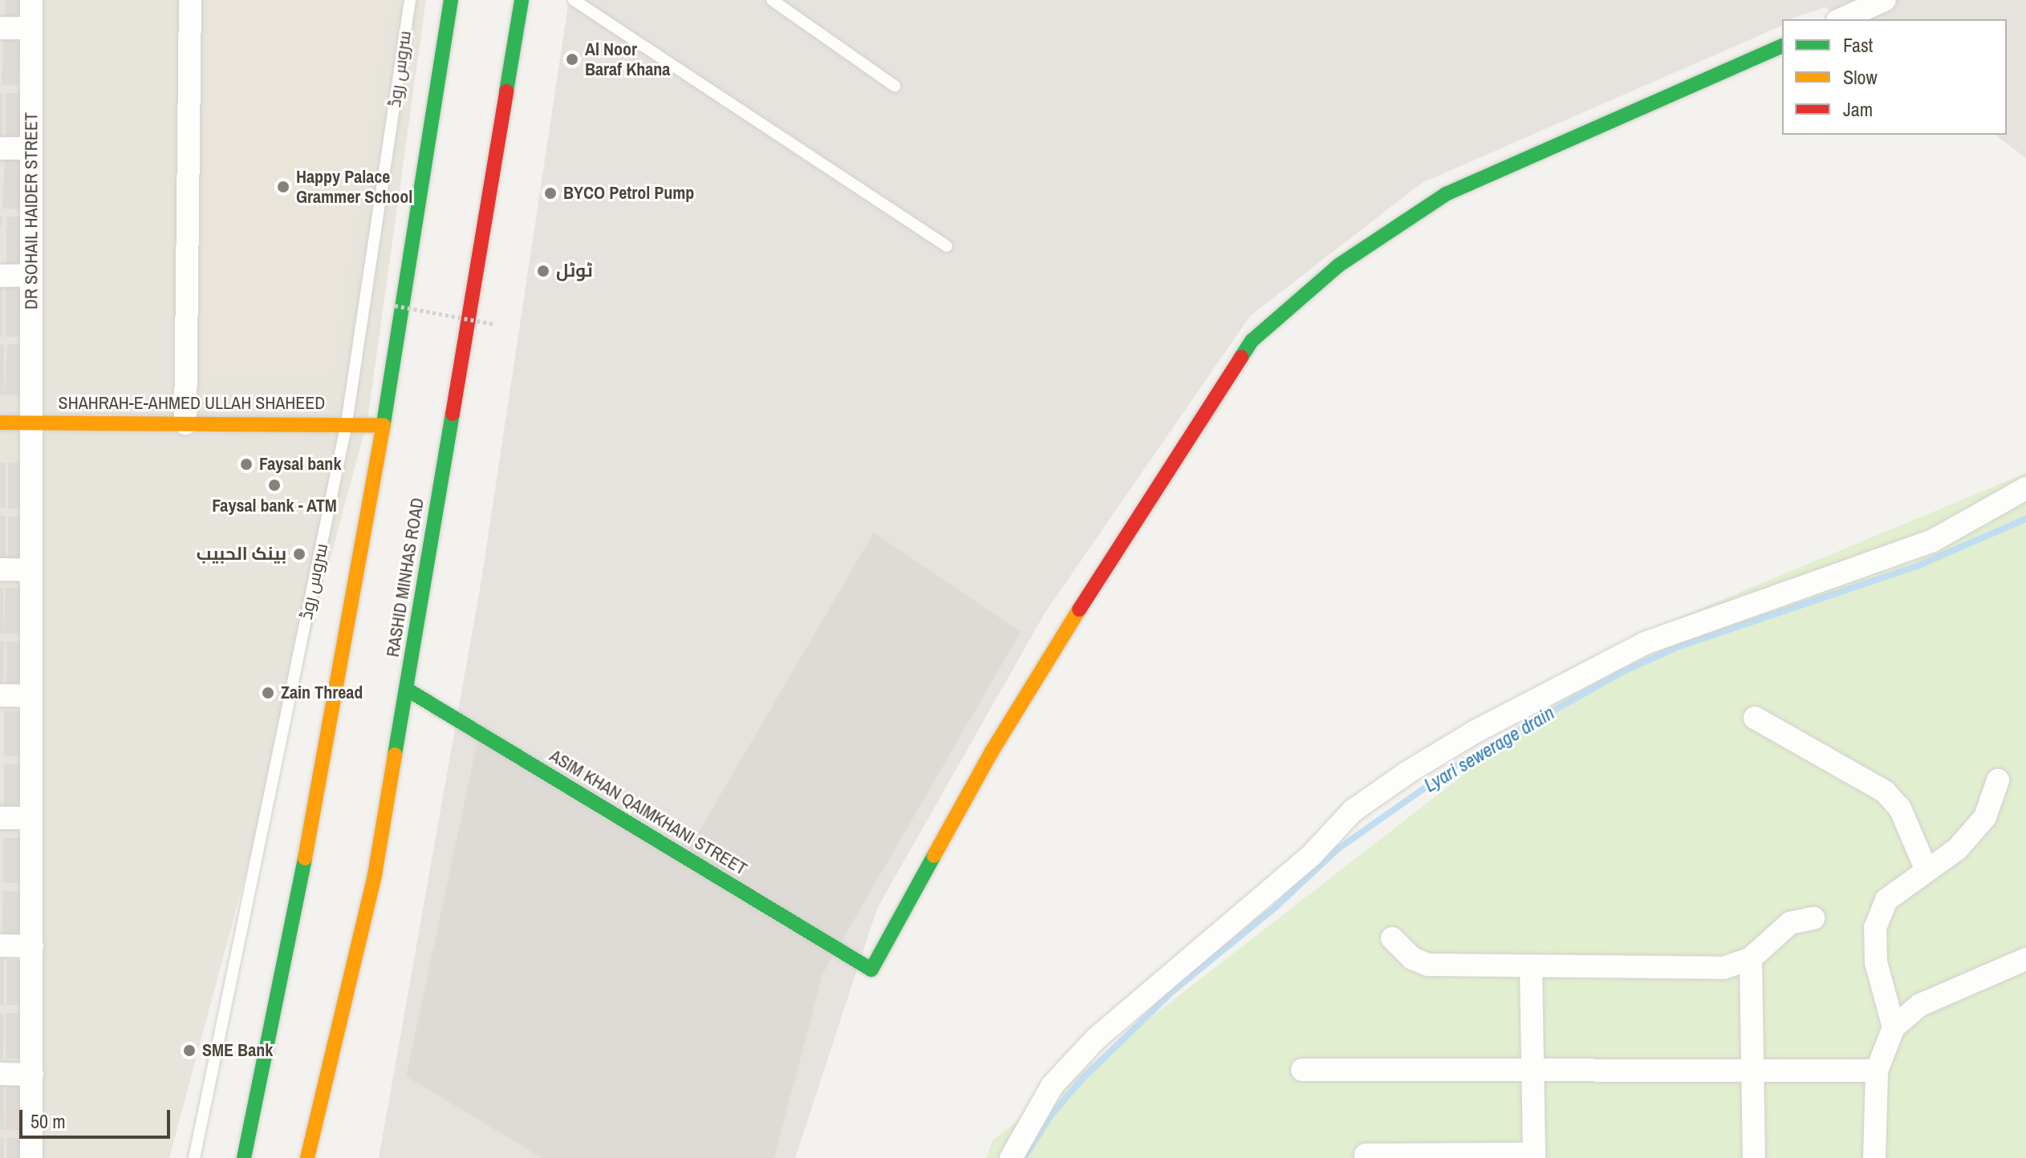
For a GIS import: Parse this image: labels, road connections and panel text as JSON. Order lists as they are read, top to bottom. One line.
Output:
{"streets":{"main road":["SHAHRAH-E-AHMED ULLAH SHAHEED","RASHID MINHAS ROAD","ASIM KHAN QAIMKHANI STREET"],"street":["DR SOHAIL HAIDER STREET"],"lane":["سروس روڈ"]},"crossings":[["سروس روڈ","SHAHRAH-E-AHMED ULLAH SHAHEED"],["DR SOHAIL HAIDER STREET","SHAHRAH-E-AHMED ULLAH SHAHEED"],["RASHID MINHAS ROAD","ASIM KHAN QAIMKHANI STREET"]],"water":["Lyari sewerage drain"],"places":["Al Noor Baraf Khana","Happy Palace Grammer School","BYCO Petrol Pump","ٹوٹل","Faysal bank","Faysal bank - ATM","بينک الحبيب","Zain Thread","SME Bank"],"legend":["Fast","Slow","Jam"],"scale_bar":"50 m"}
